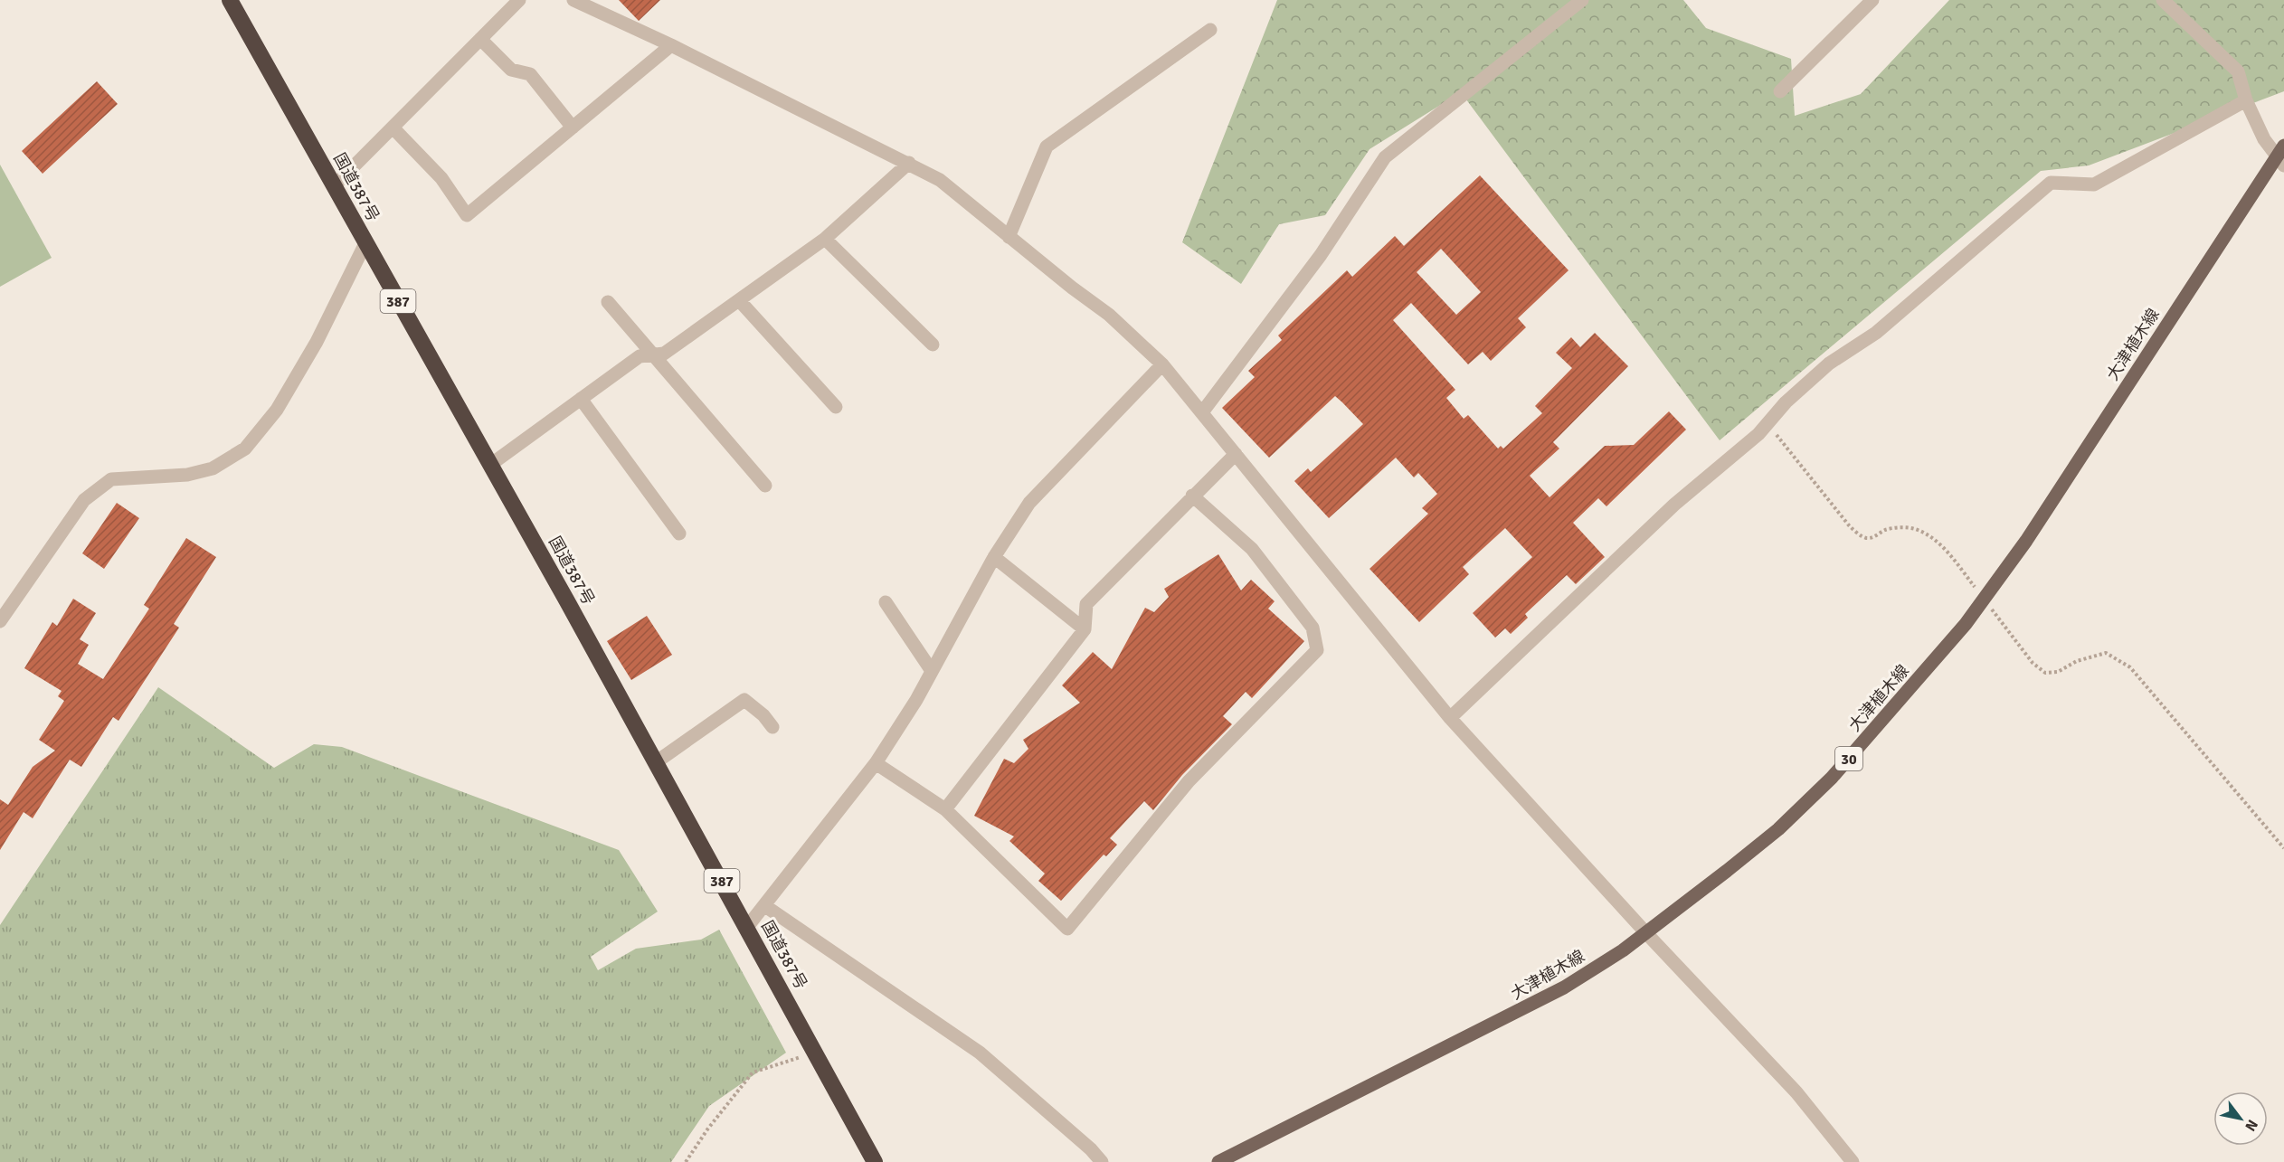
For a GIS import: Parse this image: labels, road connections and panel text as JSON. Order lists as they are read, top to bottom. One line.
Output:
{"streets":{"highway":["国道387号","387"],"main road":["大津植木線","30"]},"north":"bottom right"}
